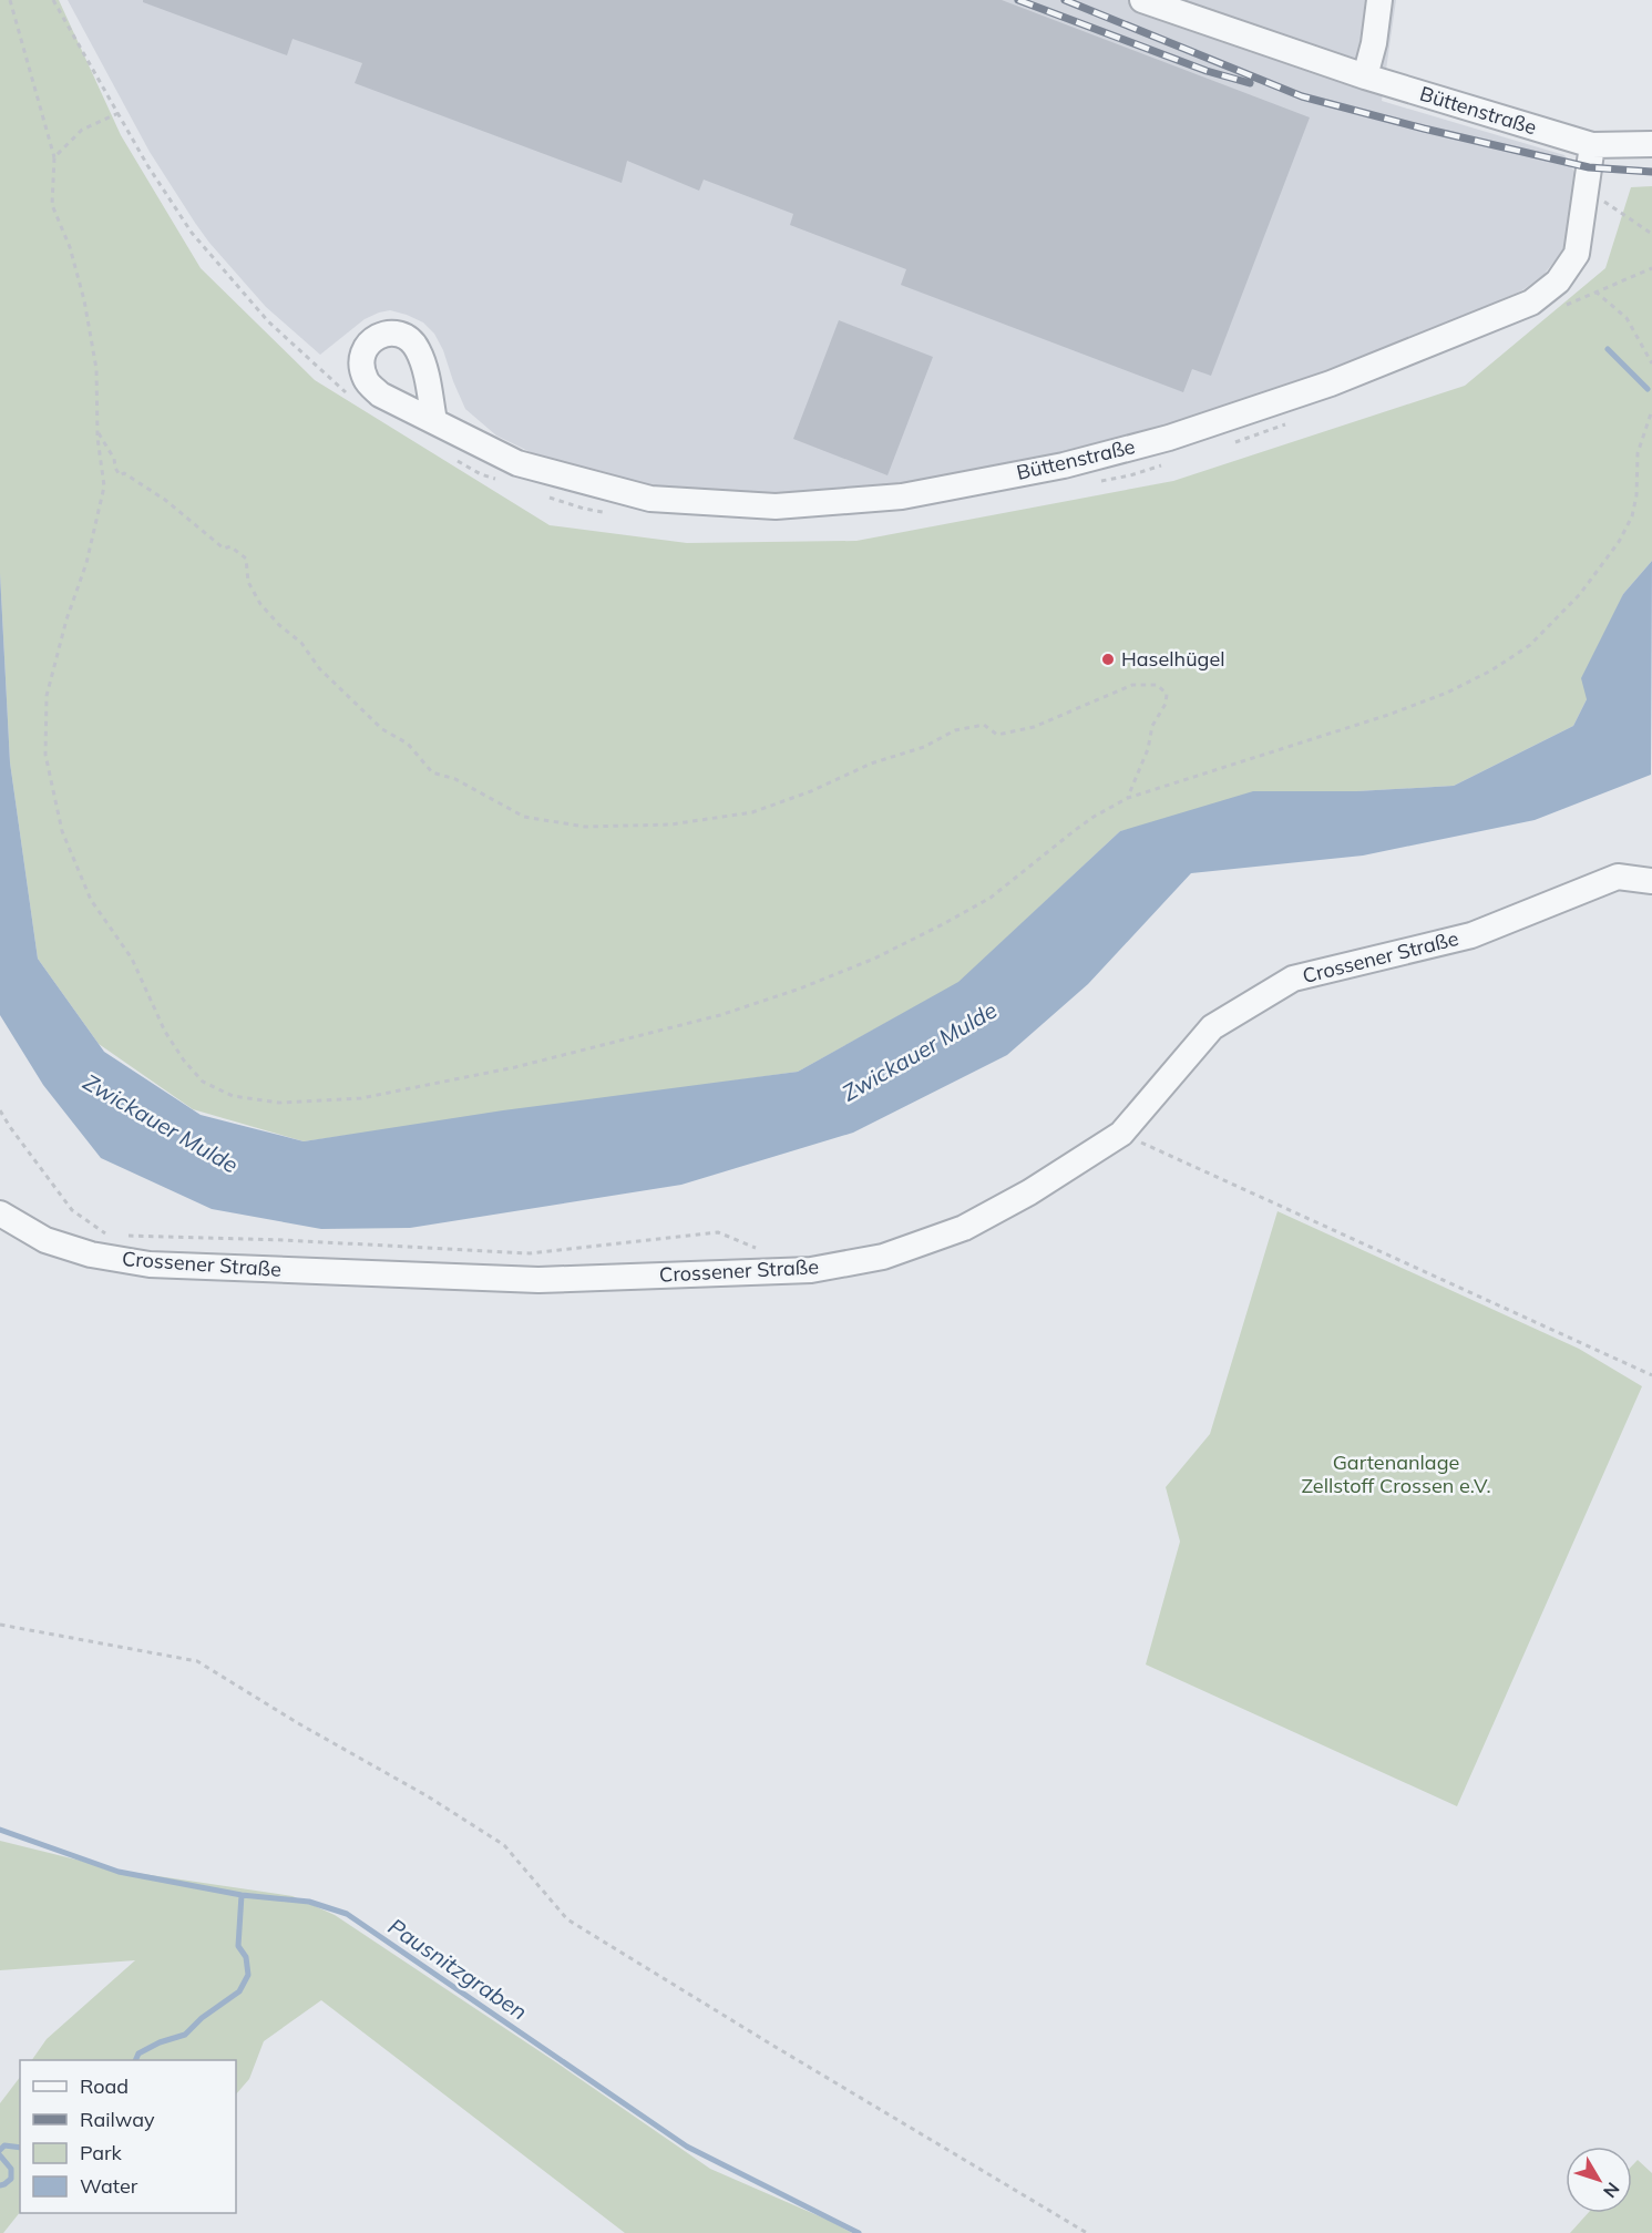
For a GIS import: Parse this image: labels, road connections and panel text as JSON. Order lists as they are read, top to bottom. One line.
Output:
{"streets":{"street":["Büttenstraße","Crossener Straße"]},"water":["Zwickauer Mulde","Pausnitzgraben"],"parks":["Gartenanlage Zellstoff Crossen e.V."],"places":["Haselhügel"],"legend":["Road","Railway","Park","Water"],"north":"bottom right"}
